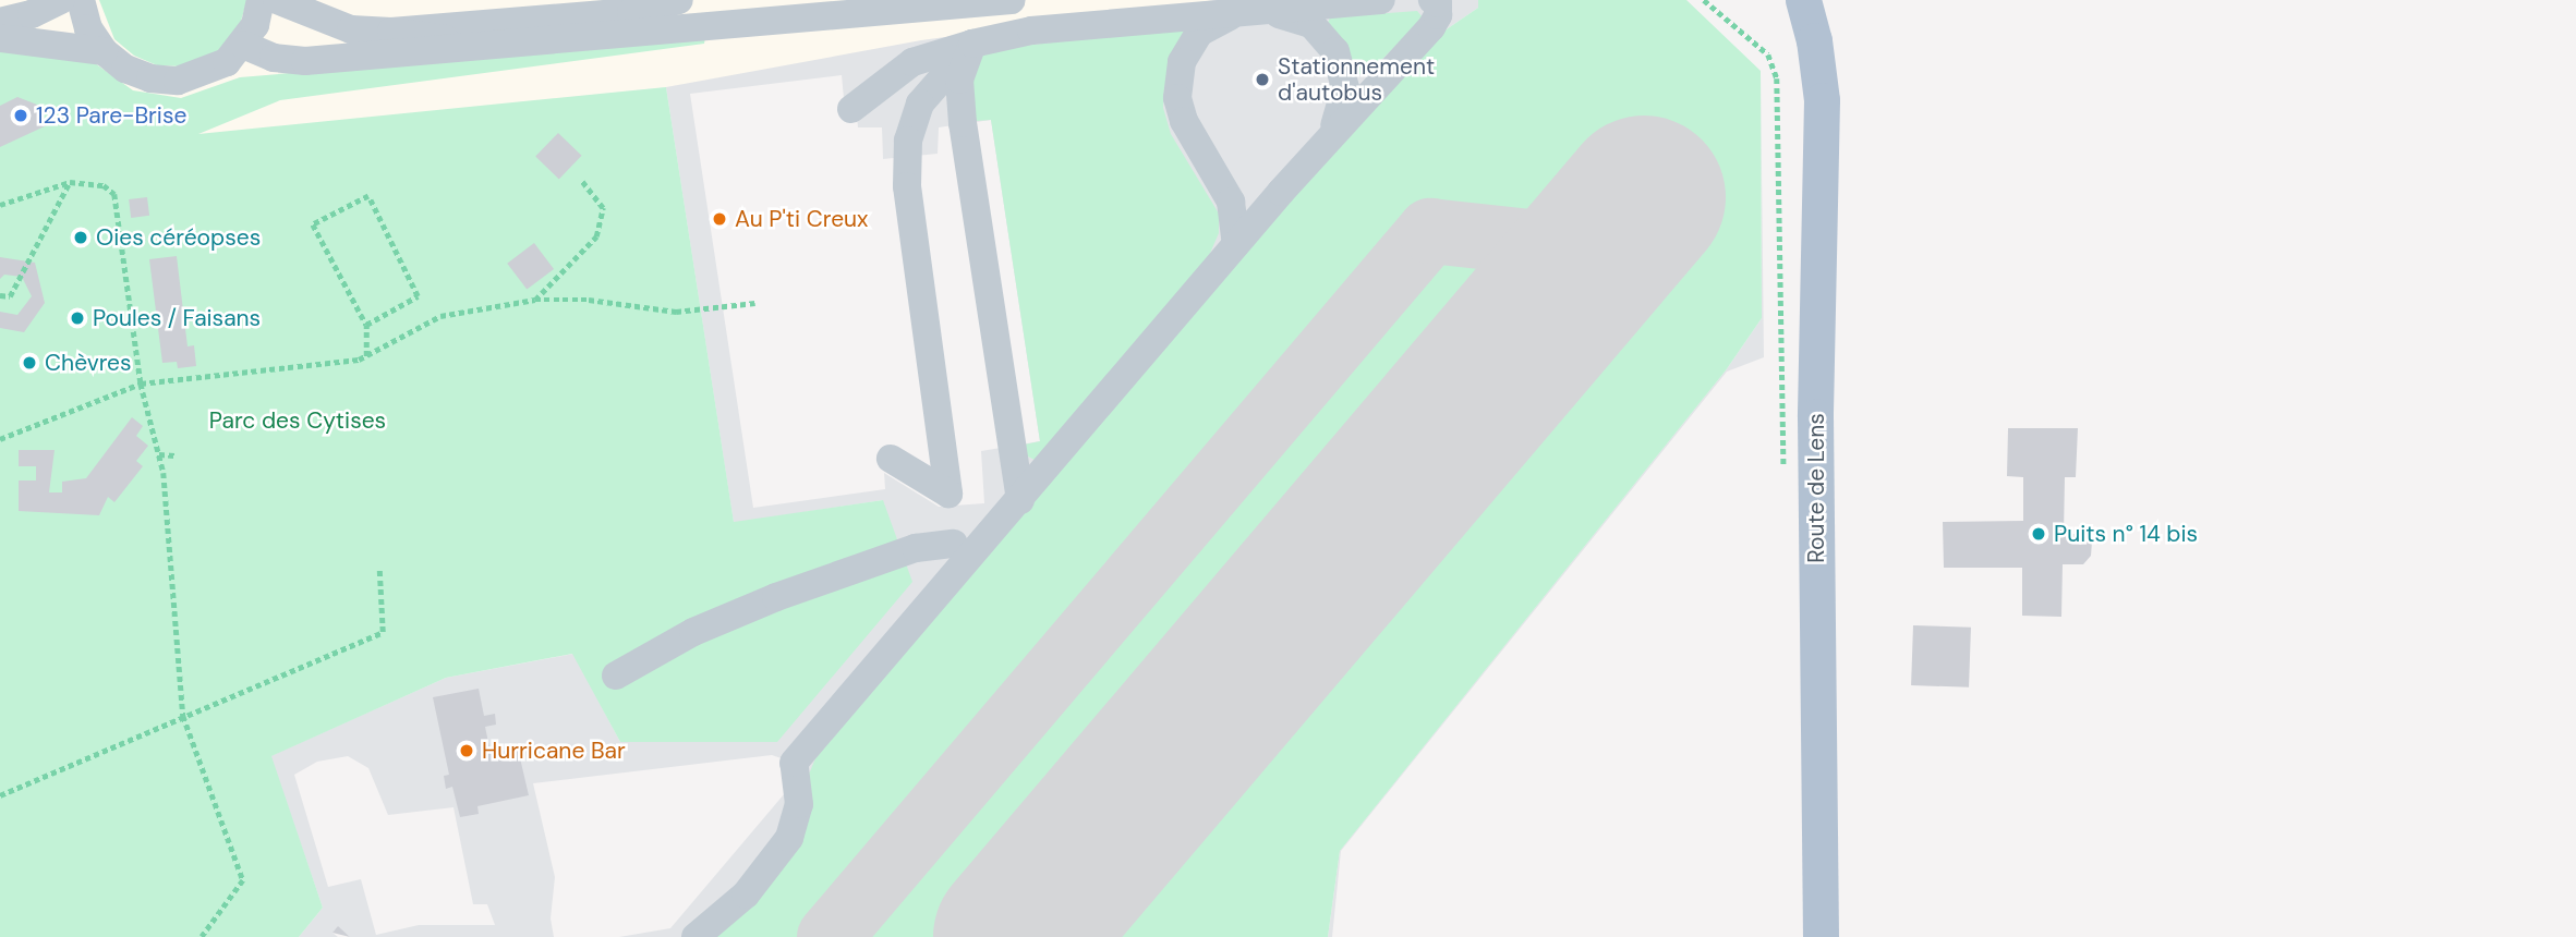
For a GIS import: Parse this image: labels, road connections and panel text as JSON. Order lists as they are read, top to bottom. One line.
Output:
{"streets":{"main road":["Route de Lens"]},"parks":["Parc des Cytises"],"places":["Stationnement d'autobus","123 Pare-Brise","Au P'ti Creux","Oies céréopses","Poules / Faisans","Chèvres","Puits n° 14 bis","Hurricane Bar"]}
